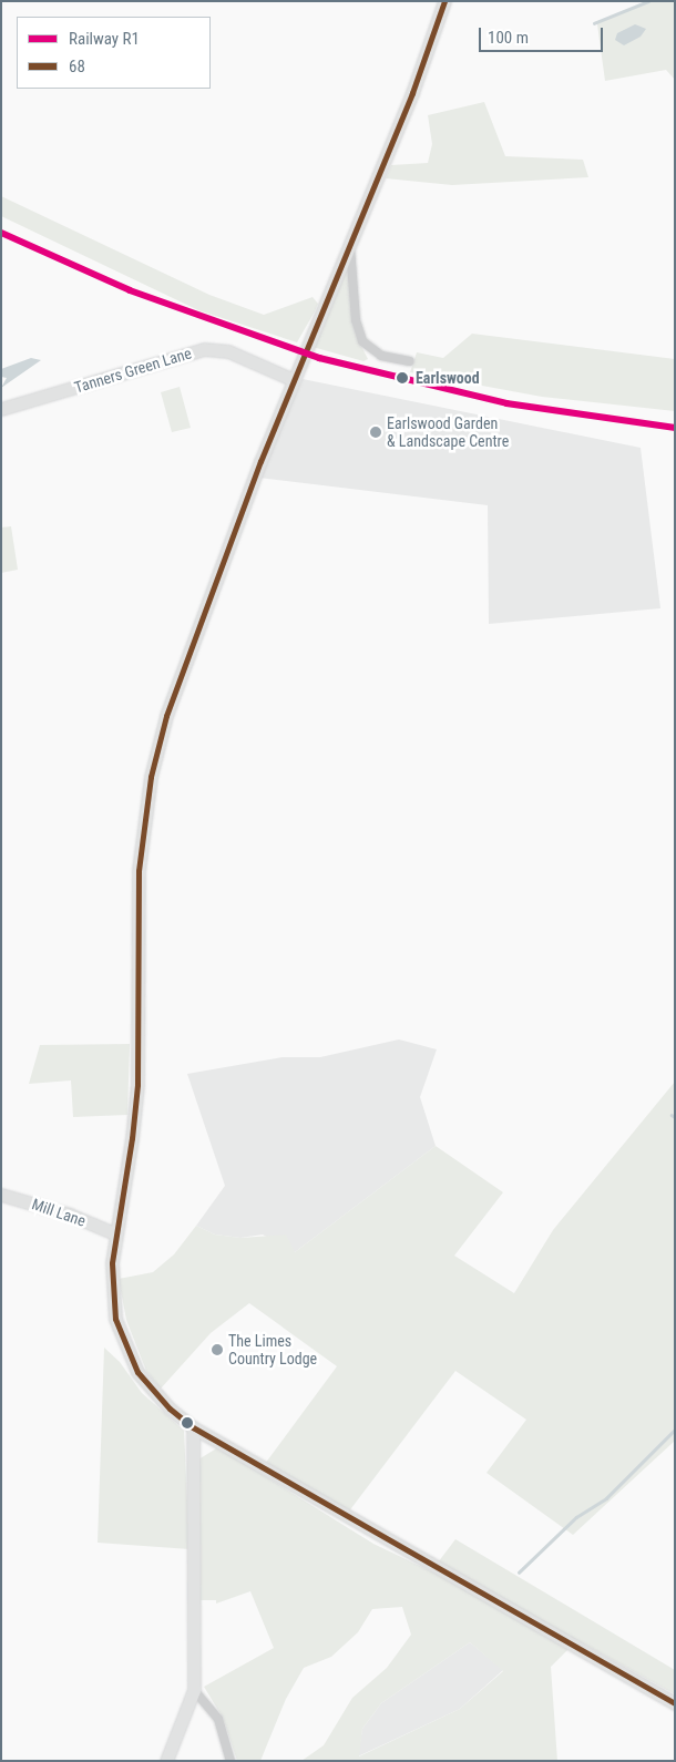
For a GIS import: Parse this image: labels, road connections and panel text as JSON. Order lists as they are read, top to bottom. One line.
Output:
{"streets":{"street":["Tanners Green Lane","Mill Lane"]},"places":["Earlswood","Earlswood Garden & Landscape Centre","The Limes Country Lodge"],"lines":["transit line 68","rail line R1"],"legend":["Railway R1","68"],"scale_bar":"100 m"}
